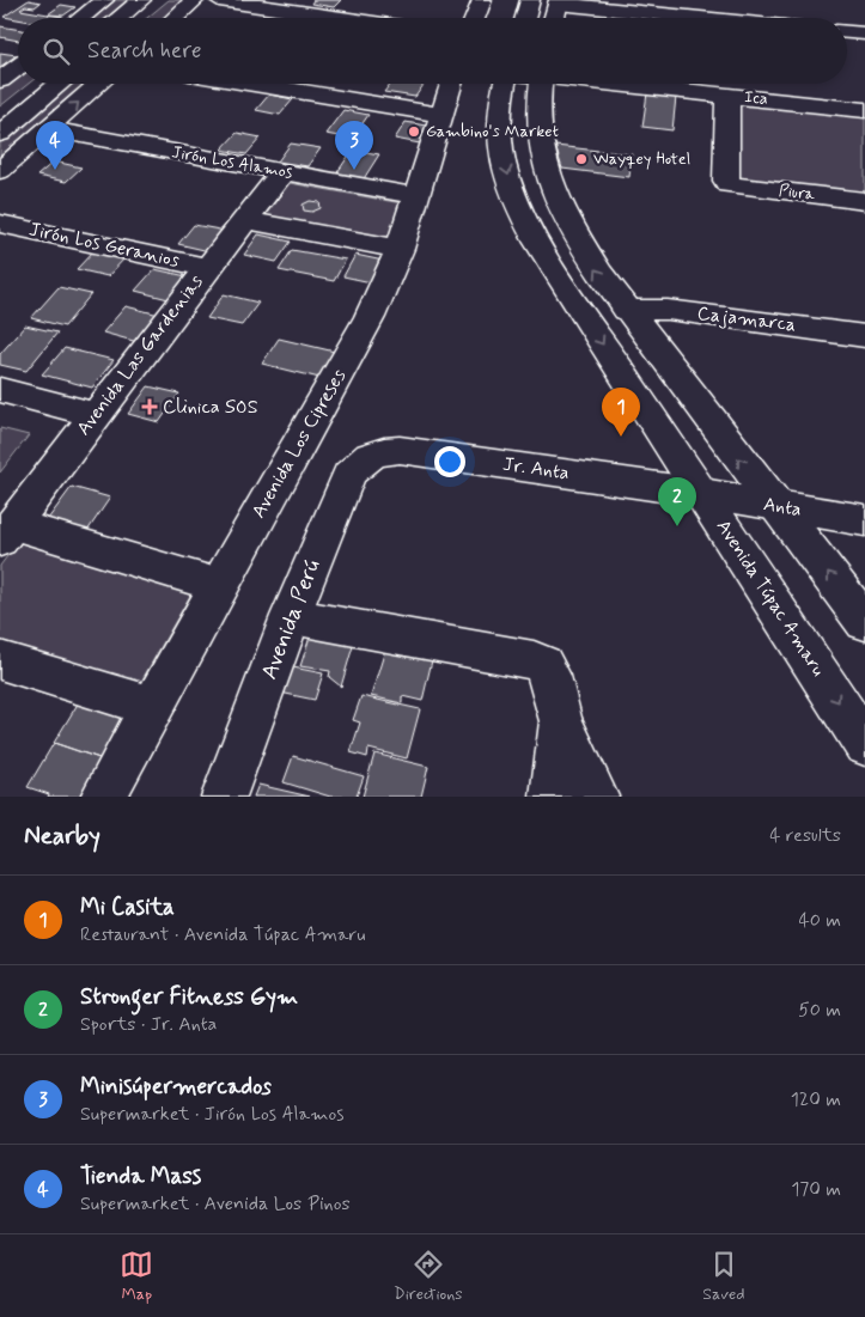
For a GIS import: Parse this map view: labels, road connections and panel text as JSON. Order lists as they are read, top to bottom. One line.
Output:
{"streets":{"main road":["Ica","Jirón Los Alamos","Piura","Jirón Los Geranios","Cajamarca","Avenida Las Gardenias","Avenida Los Cipreses","Jr. Anta","Anta","Avenida Túpac Amaru","Avenida Perú"]},"crossings":[["Ica","Piura"],["Jirón Los Alamos","Avenida Las Gardenias"],["Jirón Los Alamos","Avenida Los Cipreses"],["Jirón Los Geranios","Avenida Las Gardenias"],["Jr. Anta","Anta"],["Jr. Anta","Avenida Túpac Amaru"],["Jr. Anta","Avenida Perú"],["Anta","Avenida Túpac Amaru"]],"places":{"other":["Gambino's Market","Wayqey Hotel"],"health":["Clinica SOS"]},"page":{"search":"Search here","pins":["3","4","1","2"],"heading":["Nearby","4 results"],"list":[{"mark":"1","name":"Mi Casita","note":"Restaurant · Avenida Túpac Amaru","value":"40 m"},{"mark":"2","name":"Stronger Fitness Gym","note":"Sports · Jr. Anta","value":"50 m"},{"mark":"3","name":"Minisúpermercados","note":"Supermarket · Jirón Los Alamos","value":"120 m"},{"mark":"4","name":"Tienda Mass","note":"Supermarket · Avenida Los Pinos","value":"170 m"}],"nav":["Map","Directions","Saved"]}}
